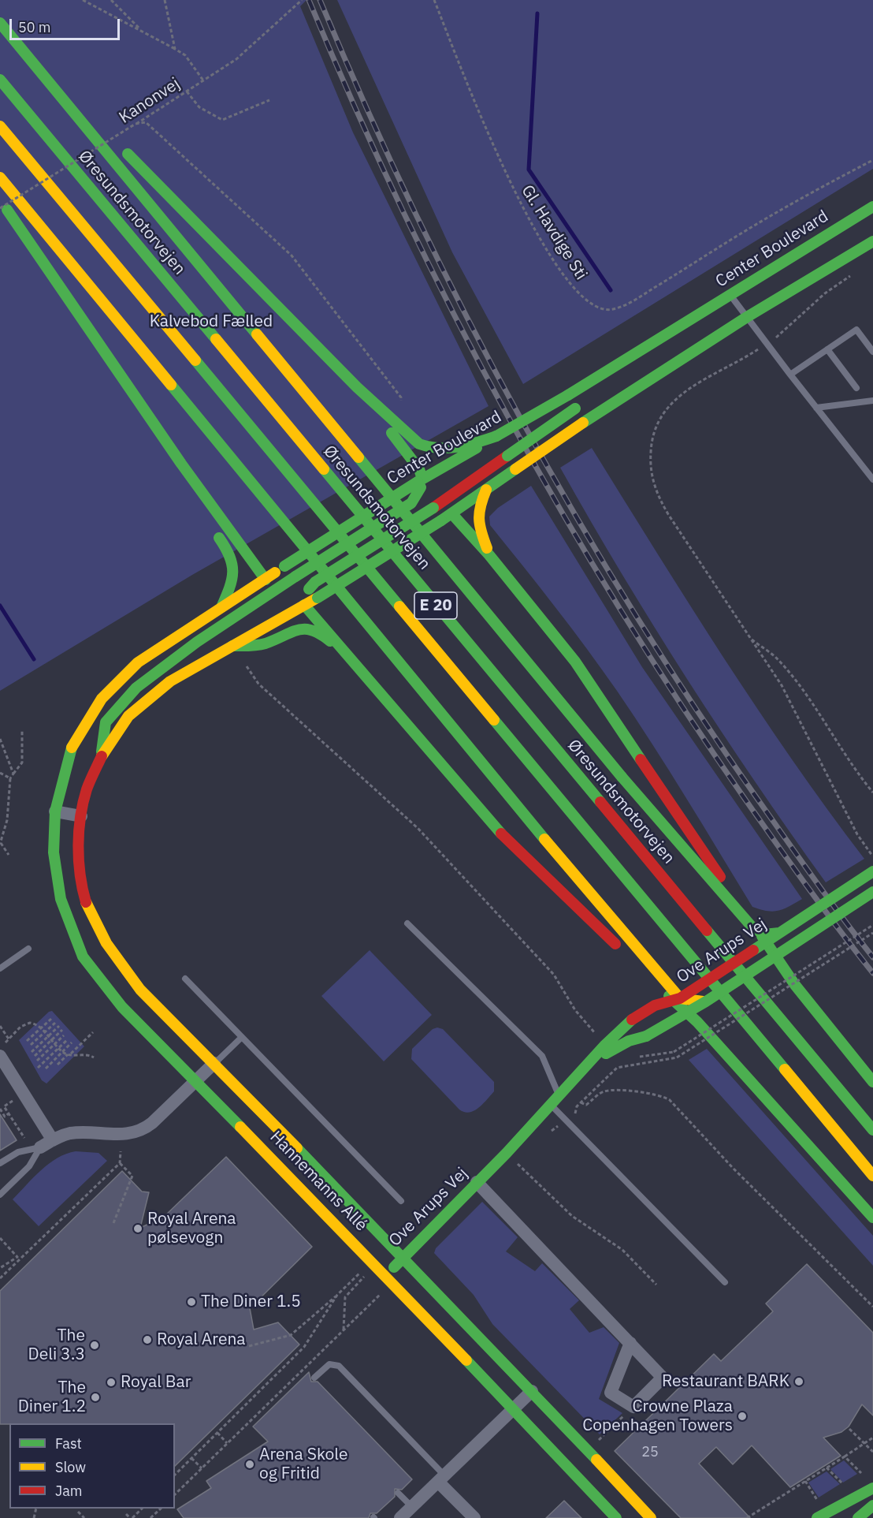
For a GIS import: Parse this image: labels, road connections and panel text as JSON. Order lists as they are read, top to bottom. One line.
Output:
{"streets":{"main road":["Øresundsmotorvejen","Center Boulevard","E 20","Ove Arups Vej","Hannemanns Allé"],"path":["Kanonvej","Gl. Havdige Sti"]},"crossings":[["Center Boulevard","Hannemanns Allé"],["Ove Arups Vej","Hannemanns Allé"]],"parks":["Kalvebod Fælled"],"places":["Royal Arena pølsevogn","The Diner 1.5","Royal Arena","The Deli 3.3","Restaurant BARK","Royal Bar","The Diner 1.2","Crowne Plaza Copenhagen Towers","Arena Skole og Fritid"],"house_numbers":["25"],"legend":["Fast","Slow","Jam"],"scale_bar":"50 m"}
